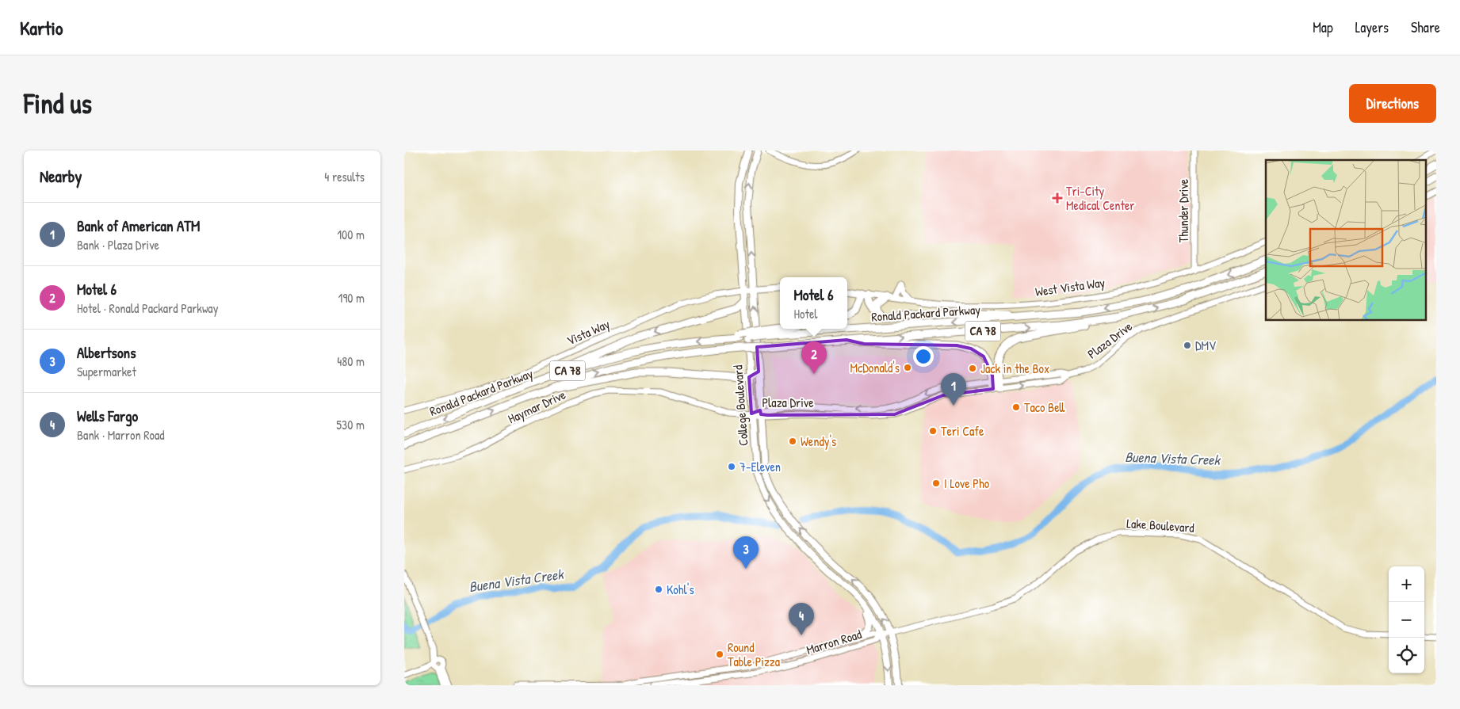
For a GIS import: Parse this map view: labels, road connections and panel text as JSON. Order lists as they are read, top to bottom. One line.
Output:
{"streets":{"highway":["Ronald Packard Parkway","CA 78"],"main road":["Thunder Drive","West Vista Way","Vista Way","Plaza Drive","College Boulevard","Haymar Drive","Lake Boulevard","Marron Road"]},"crossings":[["Thunder Drive","West Vista Way"],["Vista Way","College Boulevard"],["Plaza Drive","College Boulevard"],["Plaza Drive","Haymar Drive"],["College Boulevard","Haymar Drive"],["College Boulevard","Lake Boulevard"],["College Boulevard","Marron Road"],["Lake Boulevard","Marron Road"]],"water":["Buena Vista Creek"],"places":{"health":["Tri-City Medical Center"],"other":["DMV","McDonald's","Jack in the Box","Taco Bell","Teri Cafe","Wendy's","7-Eleven","I Love Pho","Kohl's","Round Table Pizza"]},"page":{"header":"Kartio","nav":["Map","Layers","Share"],"buttons":"Directions","title":"Find us","heading":["Nearby","4 results"],"list":[{"mark":"1","name":"Bank of American ATM","note":"Bank · Plaza Drive","value":"100 m"},{"mark":"2","name":"Motel 6","note":"Hotel · Ronald Packard Parkway","value":"190 m"},{"mark":"3","name":"Albertsons","note":"Supermarket","value":"480 m"},{"mark":"4","name":"Wells Fargo","note":"Bank · Marron Road","value":"530 m"}],"popup":["Motel 6","Hotel"],"pins":["2","1","3","4"],"map_buttons":["+","−"]}}
